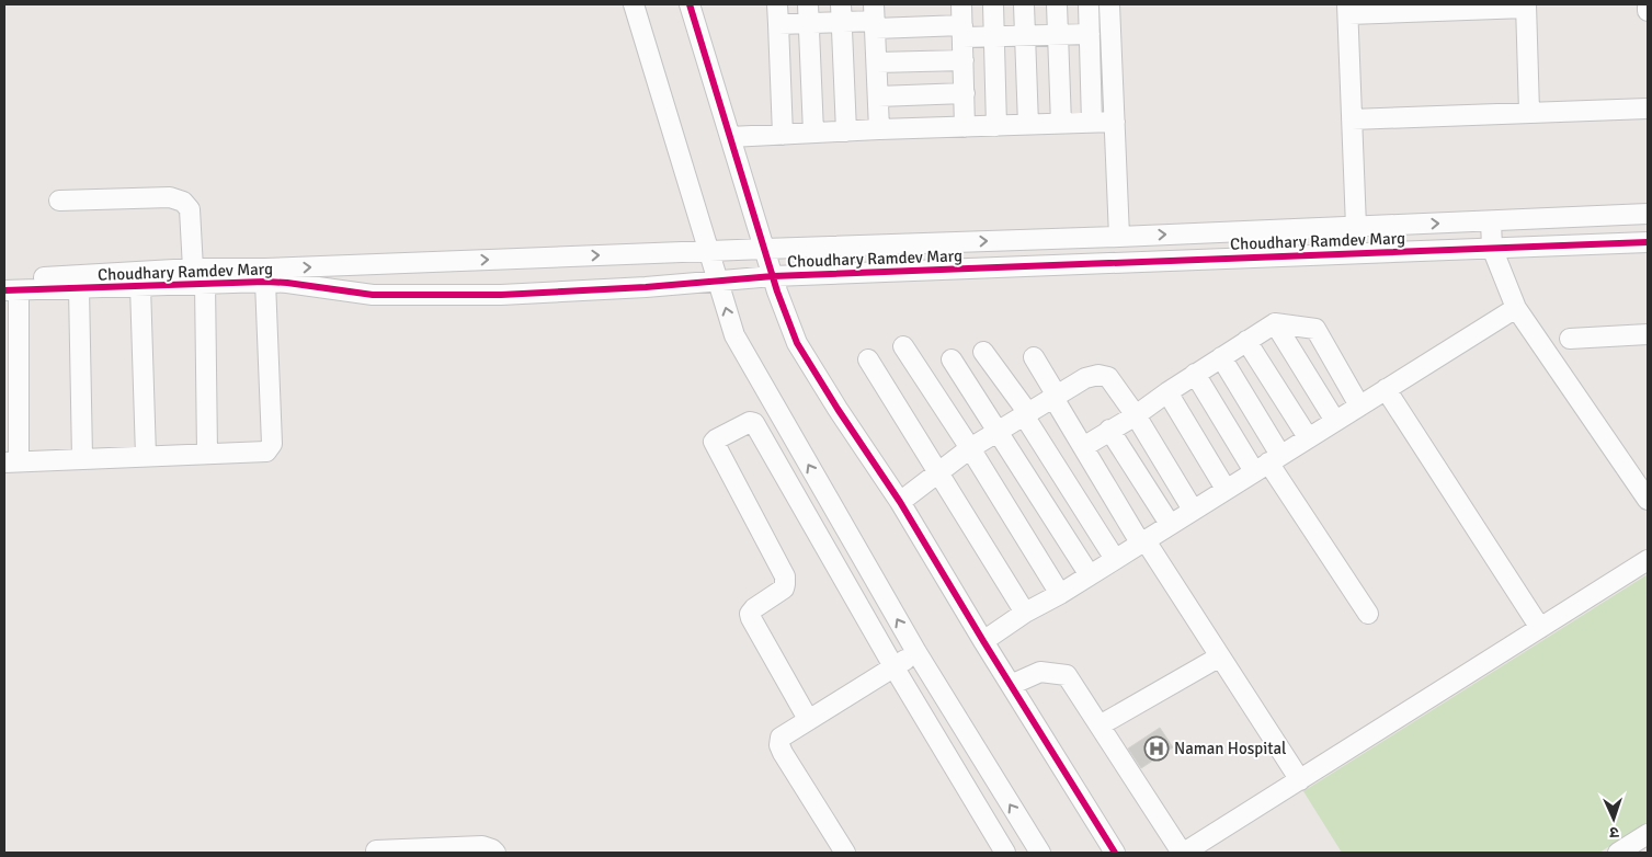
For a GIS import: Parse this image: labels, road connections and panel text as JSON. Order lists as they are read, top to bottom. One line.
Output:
{"streets":{"street":["Choudhary Ramdev Marg"]},"places":{"hospital":["Naman Hospital"]},"north":"bottom"}
